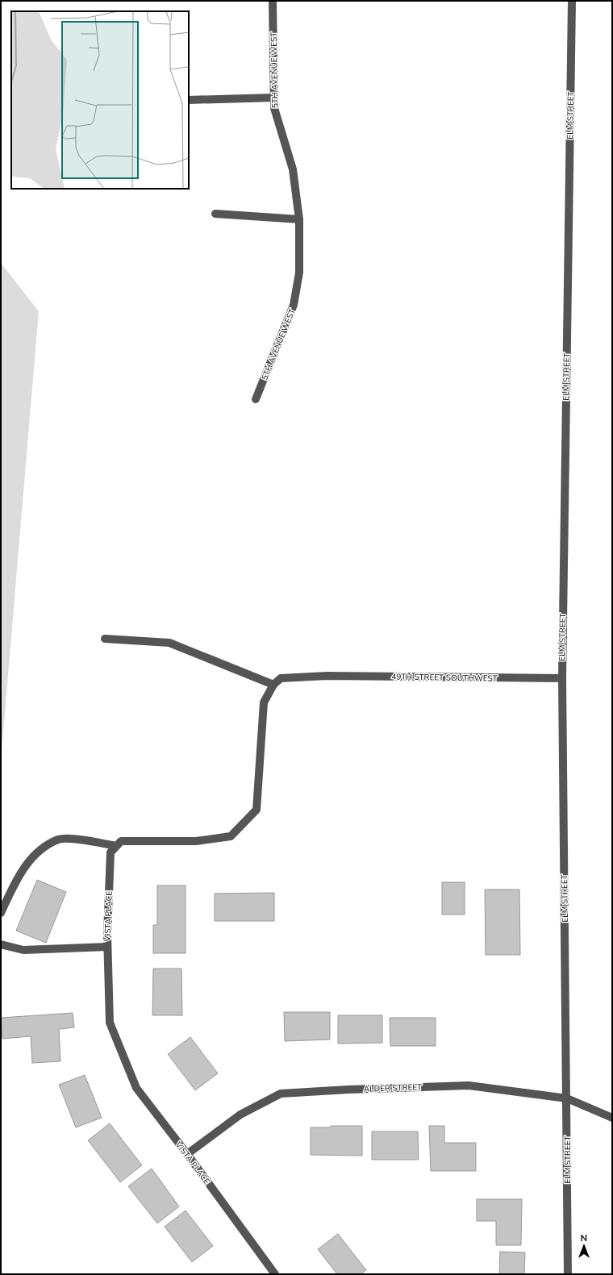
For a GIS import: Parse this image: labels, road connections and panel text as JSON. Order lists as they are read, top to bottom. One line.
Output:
{"streets":{"street":["5TH AVENUE WEST","ELM STREET","49TH STREET SOUTHWEST","VISTA PLACE","ALDER STREET"]},"crossings":[["ELM STREET","49TH STREET SOUTHWEST"],["ELM STREET","ALDER STREET"],["VISTA PLACE","ALDER STREET"]],"north":"top"}
